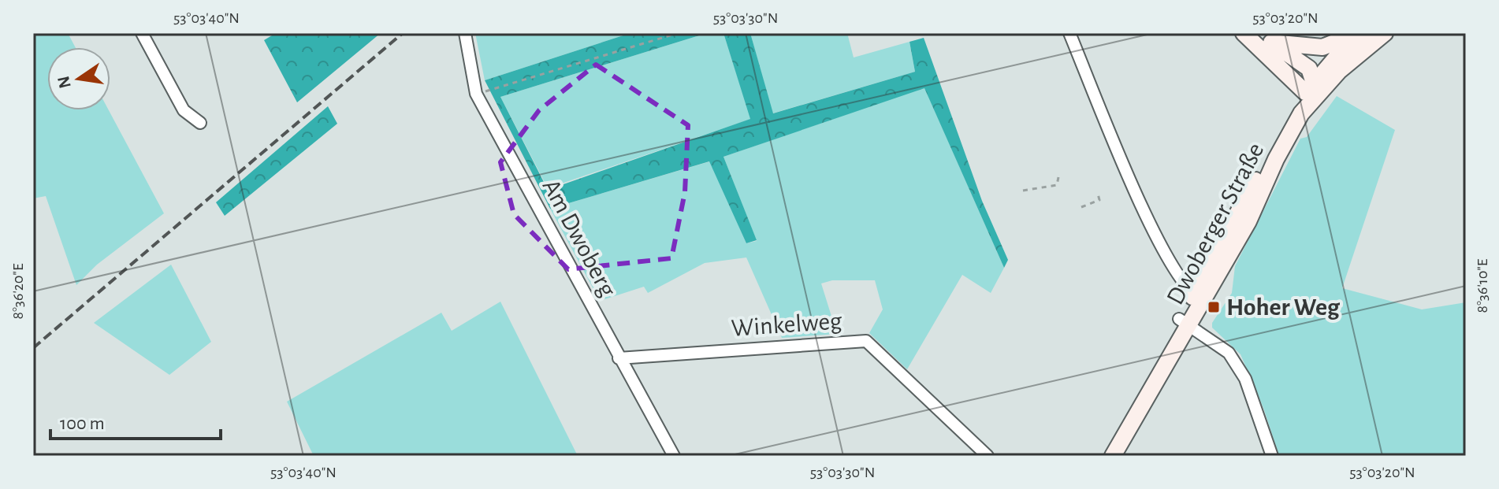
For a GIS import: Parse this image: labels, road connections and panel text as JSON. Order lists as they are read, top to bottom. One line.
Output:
{"streets":{"street":["Dwoberger Straße","Am Dwoberg","Winkelweg"]},"crossings":[["Am Dwoberg","Winkelweg"]],"places":{"transit":["Hoher Weg"]},"scale_bar":"100 m","north":"left","coordinates":["53°03'40\"N","53°03'30\"N","53°03'20\"N","8°36'10\"E","8°36'20\"E"]}
